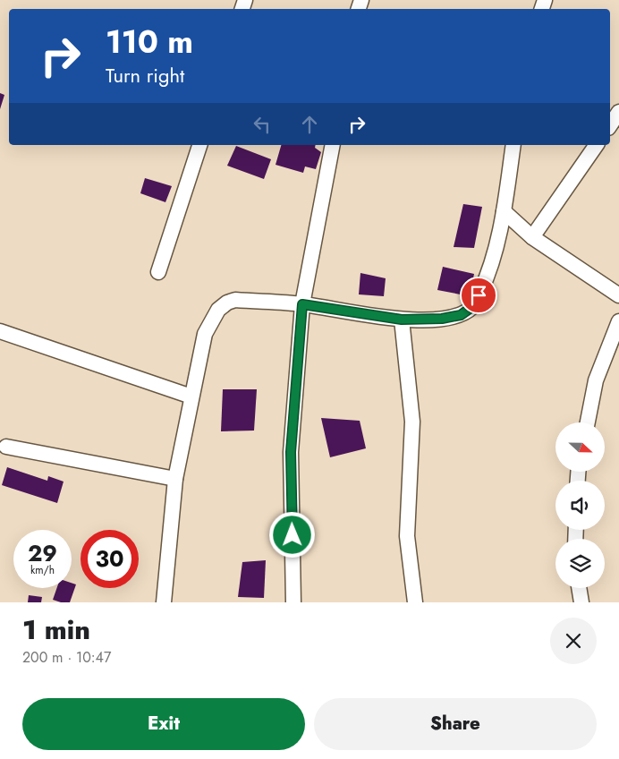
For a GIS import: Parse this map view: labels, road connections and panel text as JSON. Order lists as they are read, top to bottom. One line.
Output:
{"north":"right","page":{"turn":["110 m","Turn right"],"speed":"29 km/h","limit":"30","heading":["1 min","200 m · 10:47"],"buttons":["Exit","Share"]}}
